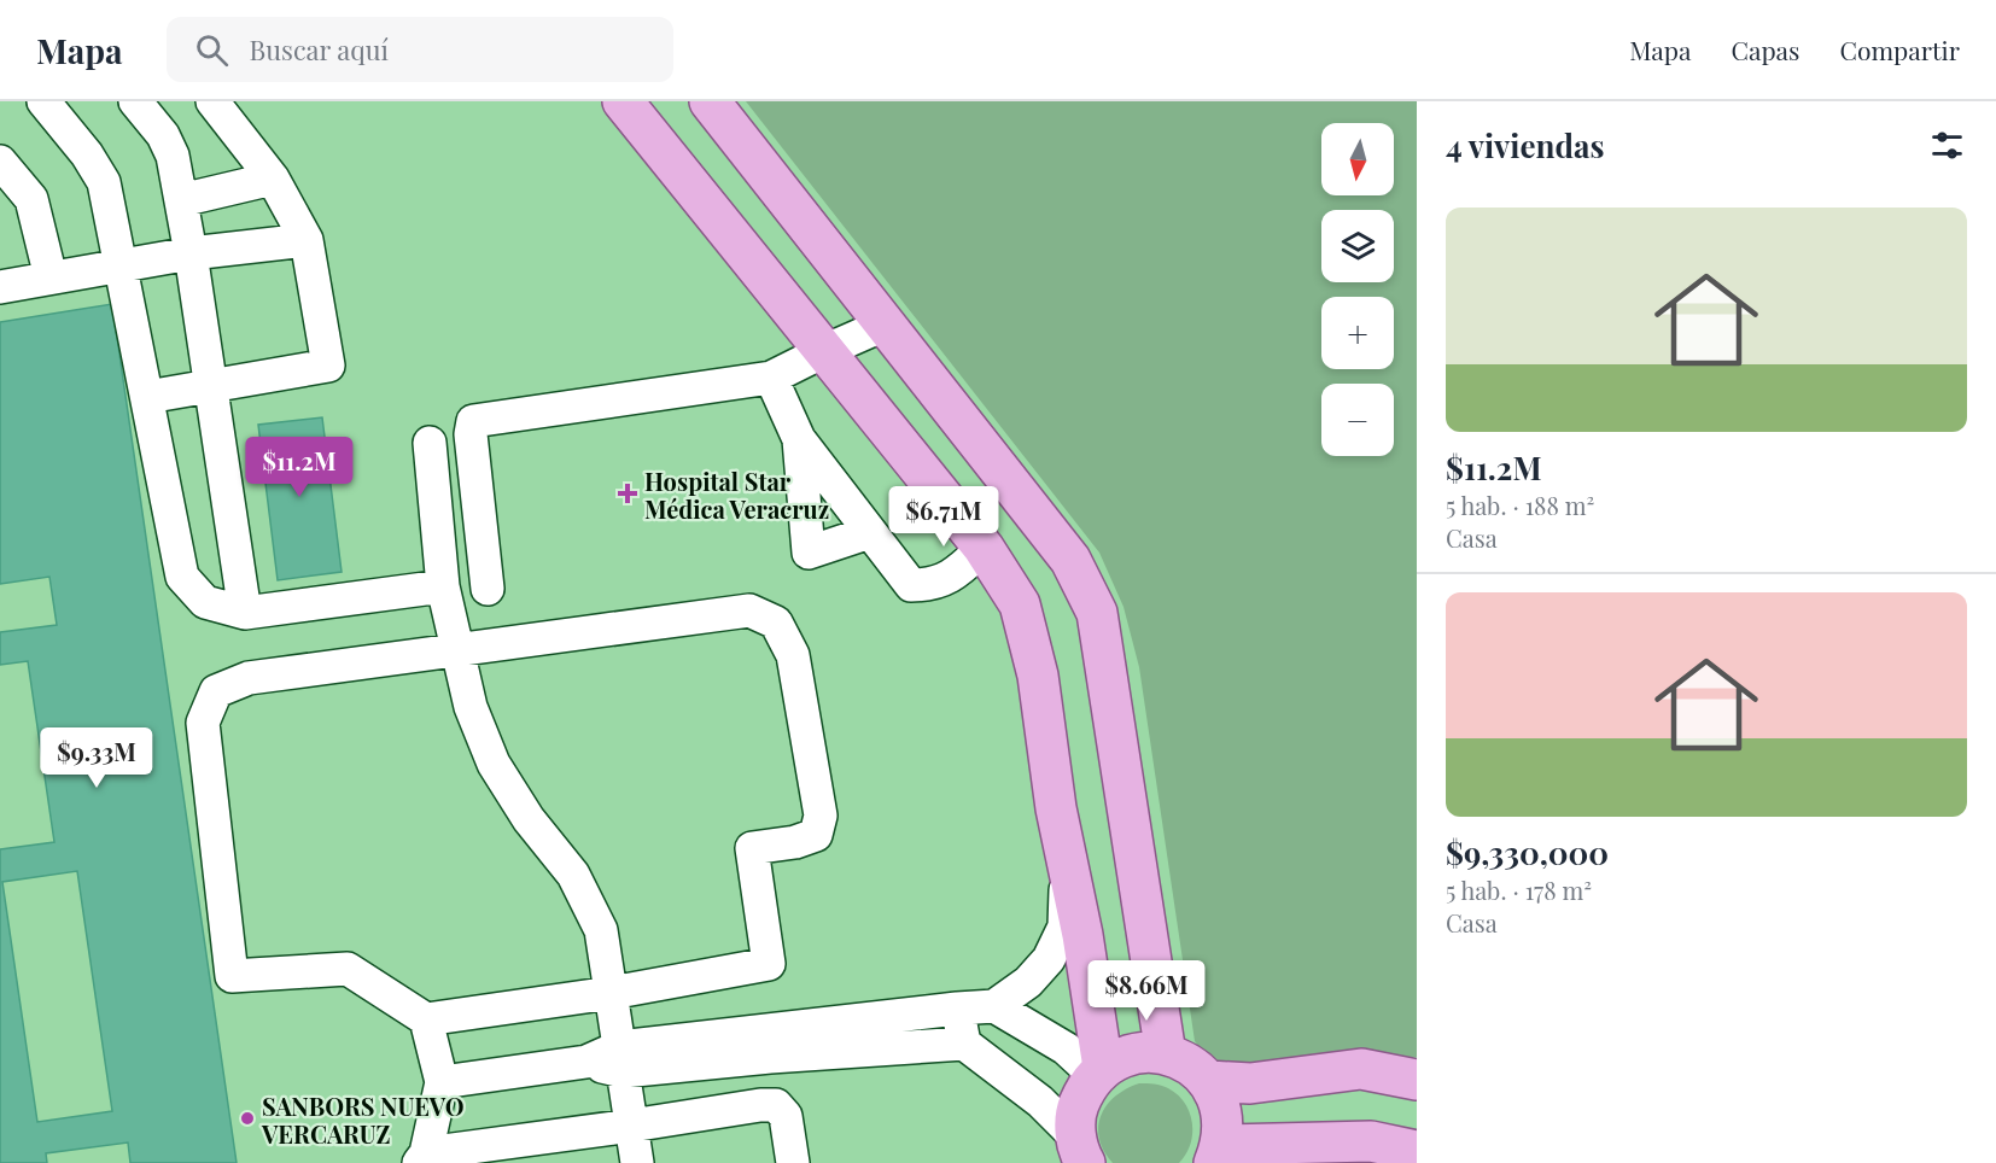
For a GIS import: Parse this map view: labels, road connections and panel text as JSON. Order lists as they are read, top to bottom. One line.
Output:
{"places":{"health":["Hospital Star Médica Veracruz"],"other":["SANBORS NUEVO VERCARUZ"]},"north":"bottom","page":{"header":"Mapa","search":"Buscar aquí","nav":["Mapa","Capas","Compartir"],"heading":"4 viviendas","map_buttons":["+","−"],"list":[{"name":"$11.2M","note":"5 hab. · 188 m² · Casa"},{"name":"$9,330,000","note":"5 hab. · 178 m² · Casa"}],"price":["$11.2M","$6.71M","$9.33M","$8.66M"]}}
